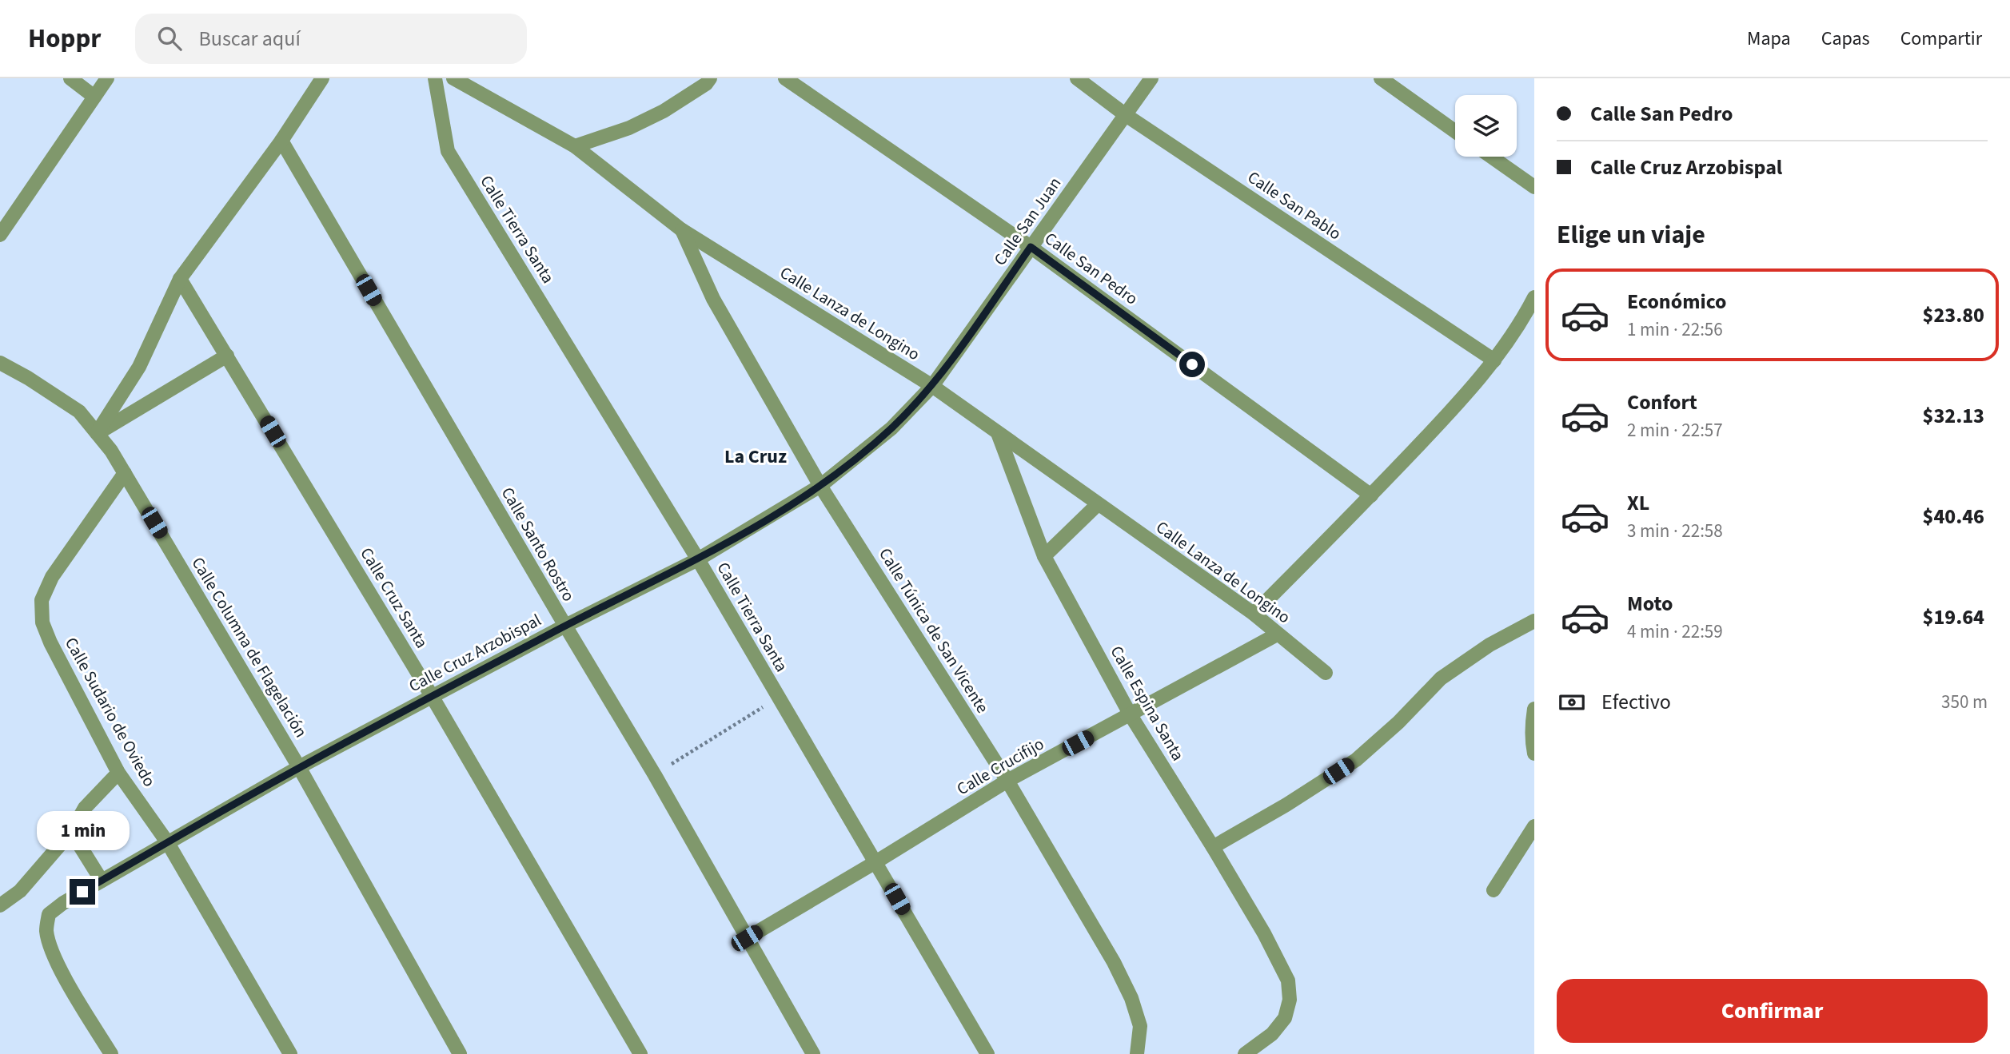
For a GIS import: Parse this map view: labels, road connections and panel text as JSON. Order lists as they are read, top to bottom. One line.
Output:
{"streets":{"street":["Calle San Pablo","Calle San Juan","Calle Tierra Santa","Calle San Pedro","Calle Lanza de Longino","Calle Santo Rostro","Calle Cruz Santa","Calle Túnica de San Vicente","Calle Columna de Flagelación","Calle Cruz Arzobispal","Calle Espina Santa","Calle Sudario de Oviedo","Calle Crucifijo"]},"crossings":[["Calle San Pablo","Calle San Juan"],["Calle San Juan","Calle San Pedro"],["Calle San Juan","Calle Lanza de Longino"],["Calle San Juan","Calle Cruz Arzobispal"],["Calle Tierra Santa","Calle Cruz Arzobispal"],["Calle Tierra Santa","Calle Crucifijo"],["Calle Lanza de Longino","Calle Túnica de San Vicente"],["Calle Lanza de Longino","Calle Cruz Arzobispal"],["Calle Lanza de Longino","Calle Espina Santa"],["Calle Lanza de Longino","Calle Crucifijo"],["Calle Santo Rostro","Calle Cruz Arzobispal"],["Calle Santo Rostro","Calle Crucifijo"],["Calle Cruz Santa","Calle Cruz Arzobispal"],["Calle Túnica de San Vicente","Calle Cruz Arzobispal"],["Calle Túnica de San Vicente","Calle Crucifijo"],["Calle Columna de Flagelación","Calle Cruz Arzobispal"],["Calle Columna de Flagelación","Calle Sudario de Oviedo"],["Calle Cruz Arzobispal","Calle Sudario de Oviedo"],["Calle Espina Santa","Calle Crucifijo"]],"districts":["La Cruz"],"page":{"header":"Hoppr","search":"Buscar aquí","nav":["Mapa","Capas","Compartir"],"banner":["Calle San Pedro","Calle Cruz Arzobispal"],"heading":"Elige un viaje","list":[{"name":"Económico","note":"1 min · 22:56","value":"$23.80"},{"name":"Confort","note":"2 min · 22:57","value":"$32.13"},{"name":"XL","note":"3 min · 22:58","value":"$40.46"},{"name":"Moto","note":"4 min · 22:59","value":"$19.64"}],"pay":["Efectivo","350 m"],"bubble":"1 min","buttons":"Confirmar"}}
